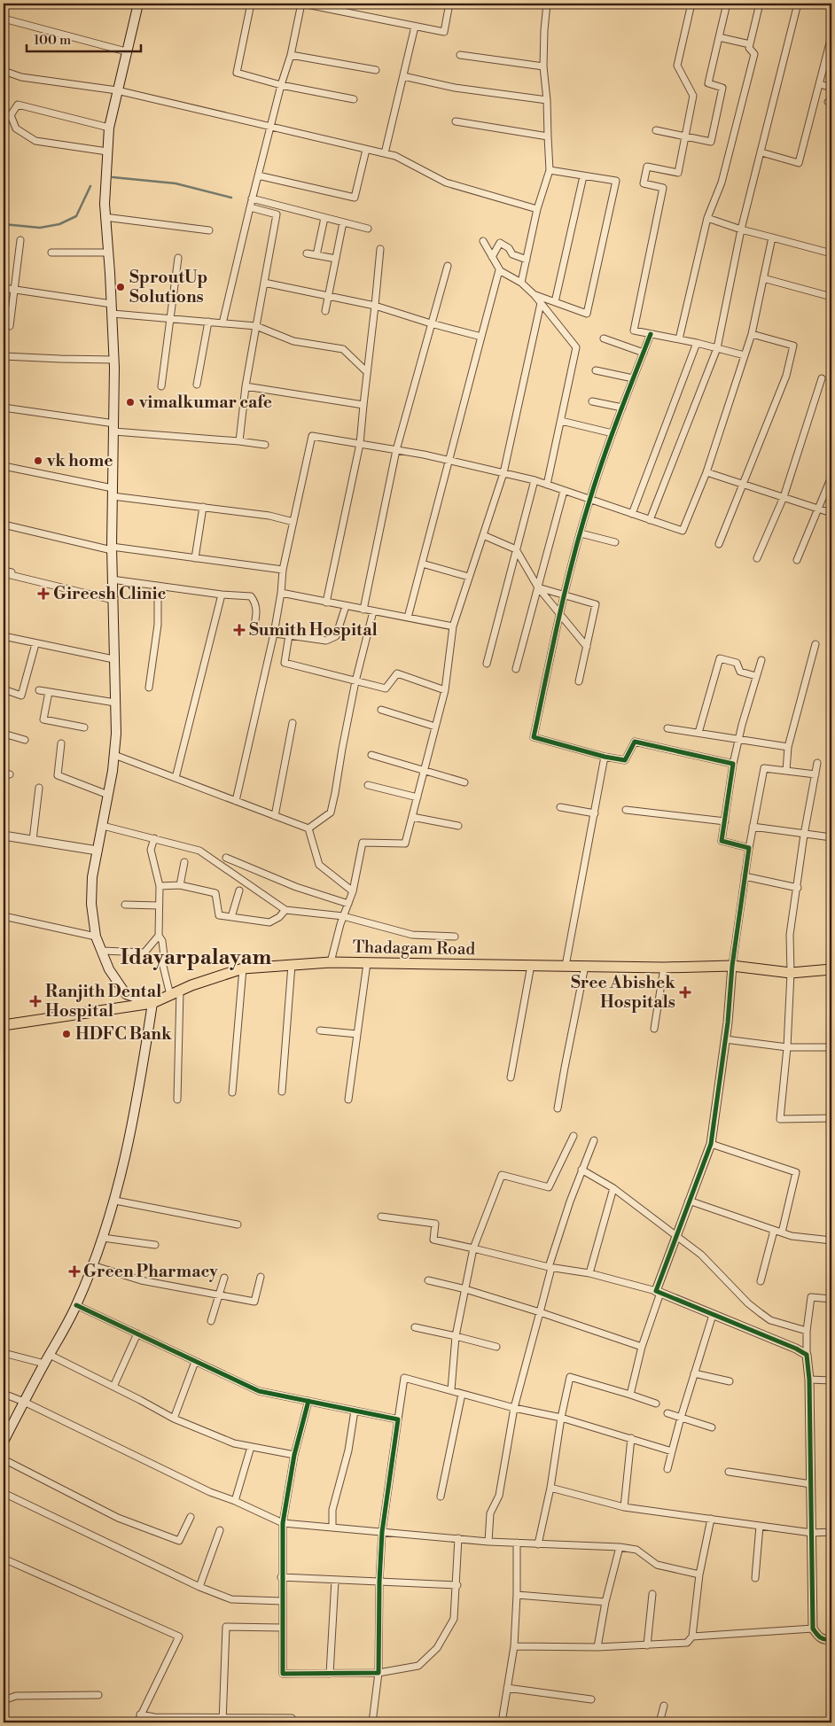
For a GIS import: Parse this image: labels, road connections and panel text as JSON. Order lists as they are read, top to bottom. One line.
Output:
{"streets":{"main road":["Thadagam Road"]},"districts":["Idayarpalayam"],"places":{"other":["SproutUp Solutions","vimalkumar cafe","vk home","HDFC Bank"],"health":["Gireesh Clinic","Sumith Hospital","Sree Abishek Hospitals","Ranjith Dental Hospital","Green Pharmacy"]},"scale_bar":"100 m"}
